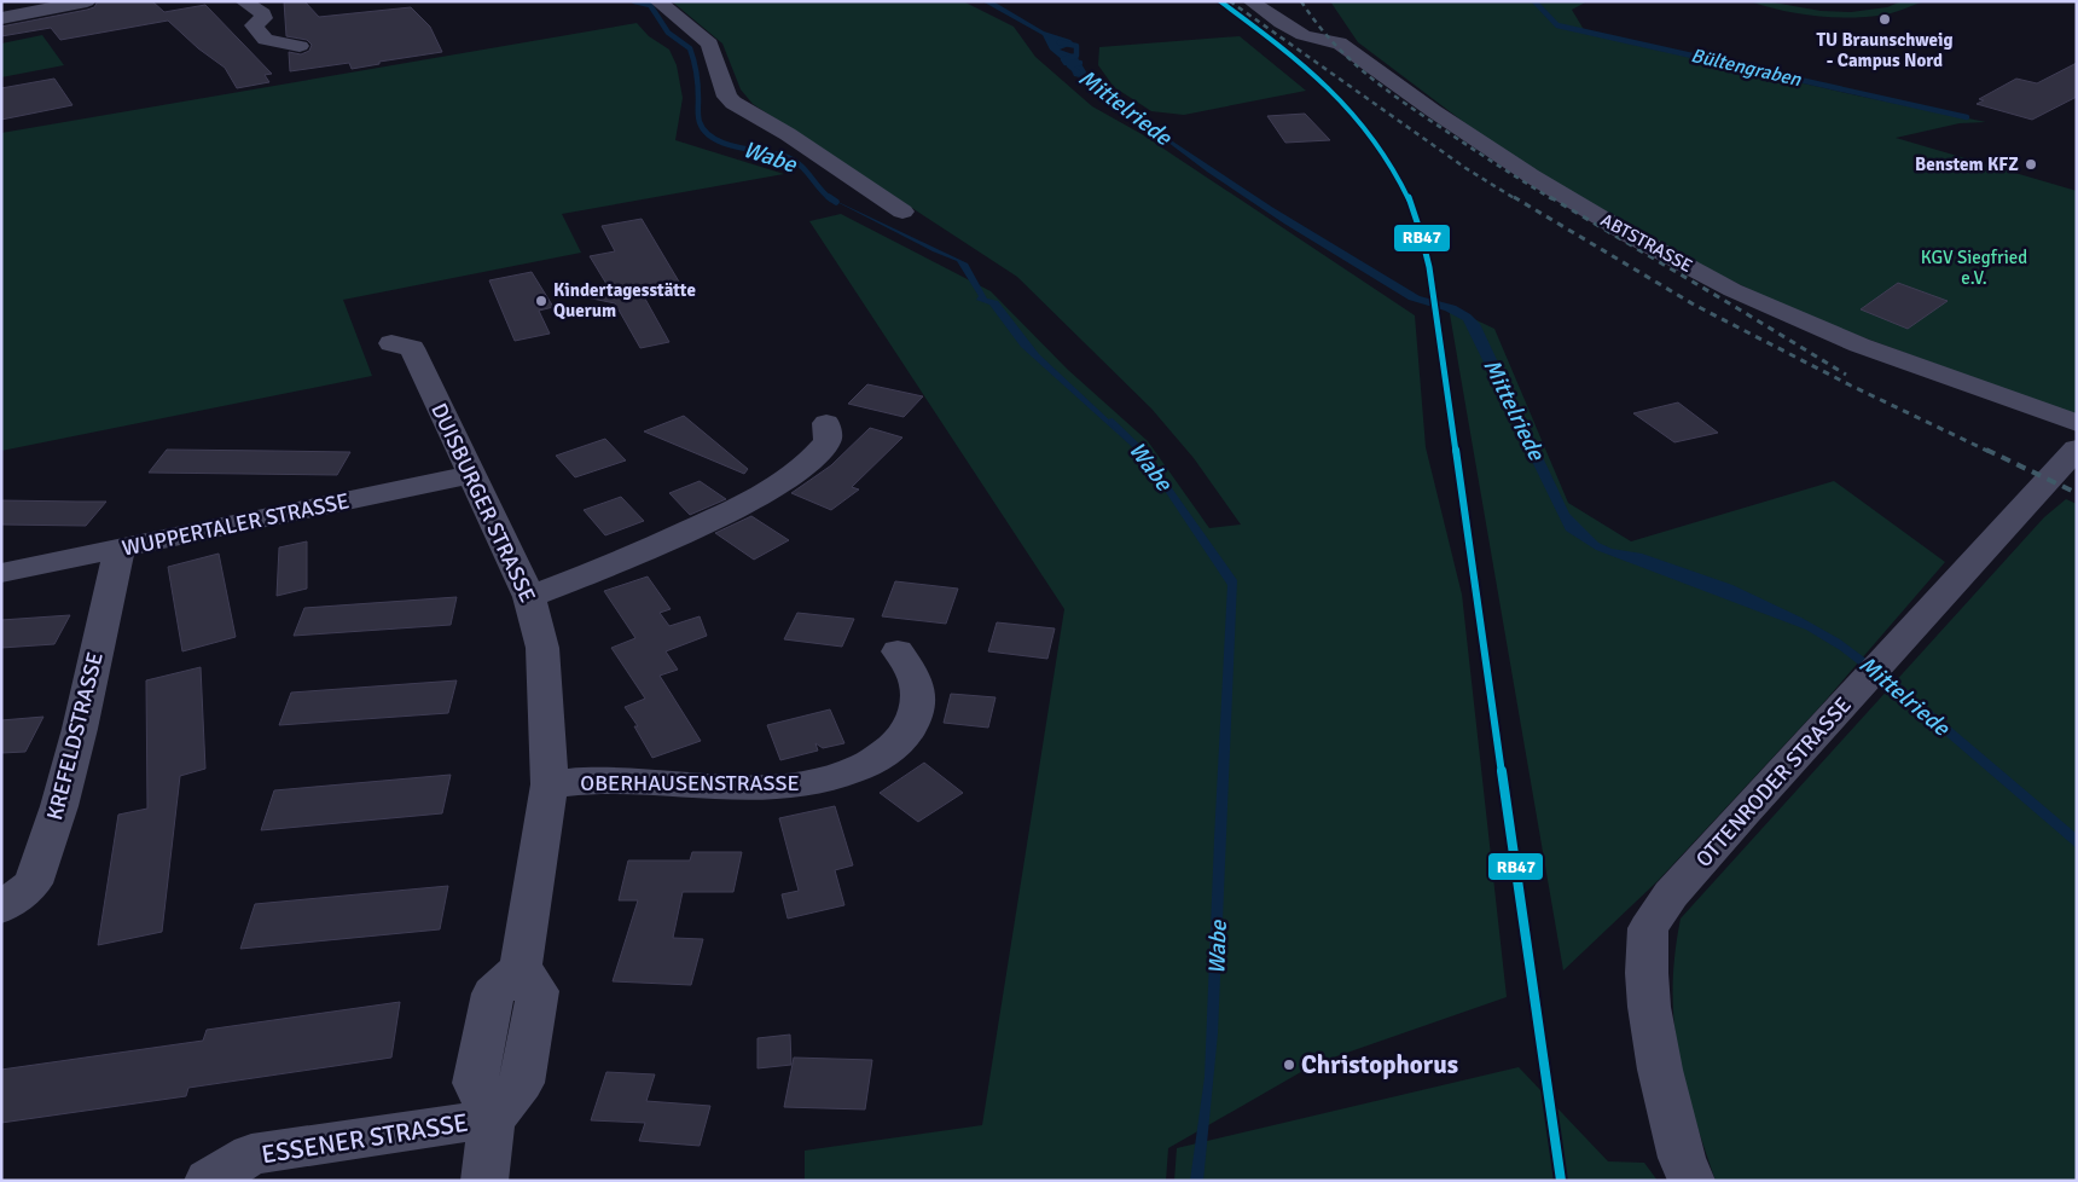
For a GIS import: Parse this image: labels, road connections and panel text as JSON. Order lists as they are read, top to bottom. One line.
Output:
{"streets":{"street":["ABTSTRASSE","DUISBURGER STRASSE","WUPPERTALER STRASSE","KREFELDSTRASSE","OTTENRODER STRASSE","OBERHAUSENSTRASSE","ESSENER STRASSE"]},"crossings":[["DUISBURGER STRASSE","WUPPERTALER STRASSE"],["DUISBURGER STRASSE","OBERHAUSENSTRASSE"],["DUISBURGER STRASSE","ESSENER STRASSE"],["WUPPERTALER STRASSE","KREFELDSTRASSE"]],"water":["Bültengraben","Mittelriede","Wabe"],"parks":["KGV Siegfried e.V."],"places":["TU Braunschweig - Campus Nord","Benstem KFZ","Kindertagesstätte Querum","Christophorus"],"lines":["transit line RB47"]}
